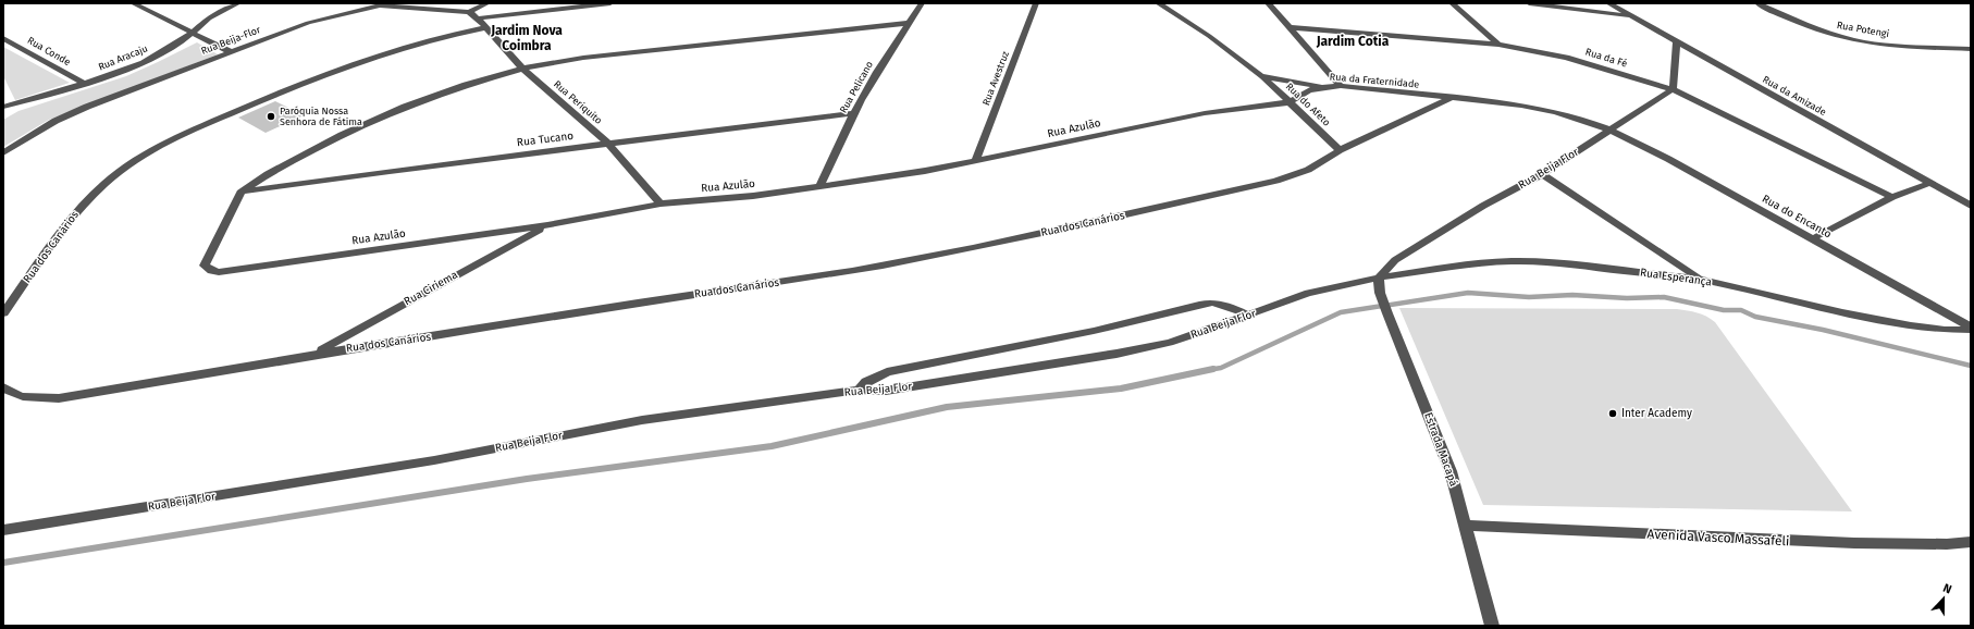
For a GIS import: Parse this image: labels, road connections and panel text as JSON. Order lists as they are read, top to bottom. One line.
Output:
{"streets":{"street":["Rua Potengi","Rua Beija-Flor","Rua Conde","Rua Aracaju","Rua da Fé","Rua Avestruz","Rua da Fraternidade","Rua Pelicano","Rua da Amizade","Rua Periquito","Rua do Afeto","Rua Azulão","Rua Tucano","Rua Beija Flor","Rua do Encanto","Rua dos Canários","Rua Esperança","Rua Ciriema","Estrada Macapá","Avenida Vasco Massafeli"]},"crossings":[["Rua Conde","Rua Aracaju"],["Rua da Fé","Rua Beija Flor"],["Rua Avestruz","Rua Azulão"],["Rua da Fraternidade","Rua do Afeto"],["Rua da Fraternidade","Rua Azulão"],["Rua da Fraternidade","Rua Beija Flor"],["Rua da Fraternidade","Rua do Encanto"],["Rua da Fraternidade","Rua dos Canários"],["Rua Pelicano","Rua Azulão"],["Rua Pelicano","Rua Tucano"],["Rua Periquito","Rua Azulão"],["Rua Periquito","Rua Tucano"],["Rua Periquito","Rua dos Canários"],["Rua do Afeto","Rua Azulão"],["Rua do Afeto","Rua dos Canários"],["Rua Azulão","Rua Tucano"],["Rua Azulão","Rua Ciriema"],["Rua Beija Flor","Rua do Encanto"],["Rua Beija Flor","Rua Esperança"],["Rua Beija Flor","Estrada Macapá"],["Rua do Encanto","Rua Esperança"],["Rua dos Canários","Rua Ciriema"],["Rua Esperança","Estrada Macapá"],["Estrada Macapá","Avenida Vasco Massafeli"]],"districts":["Jardim Nova Coimbra","Jardim Cotia"],"places":["Paróquia Nossa Senhora de Fátima","Inter Academy"],"north":"top"}
